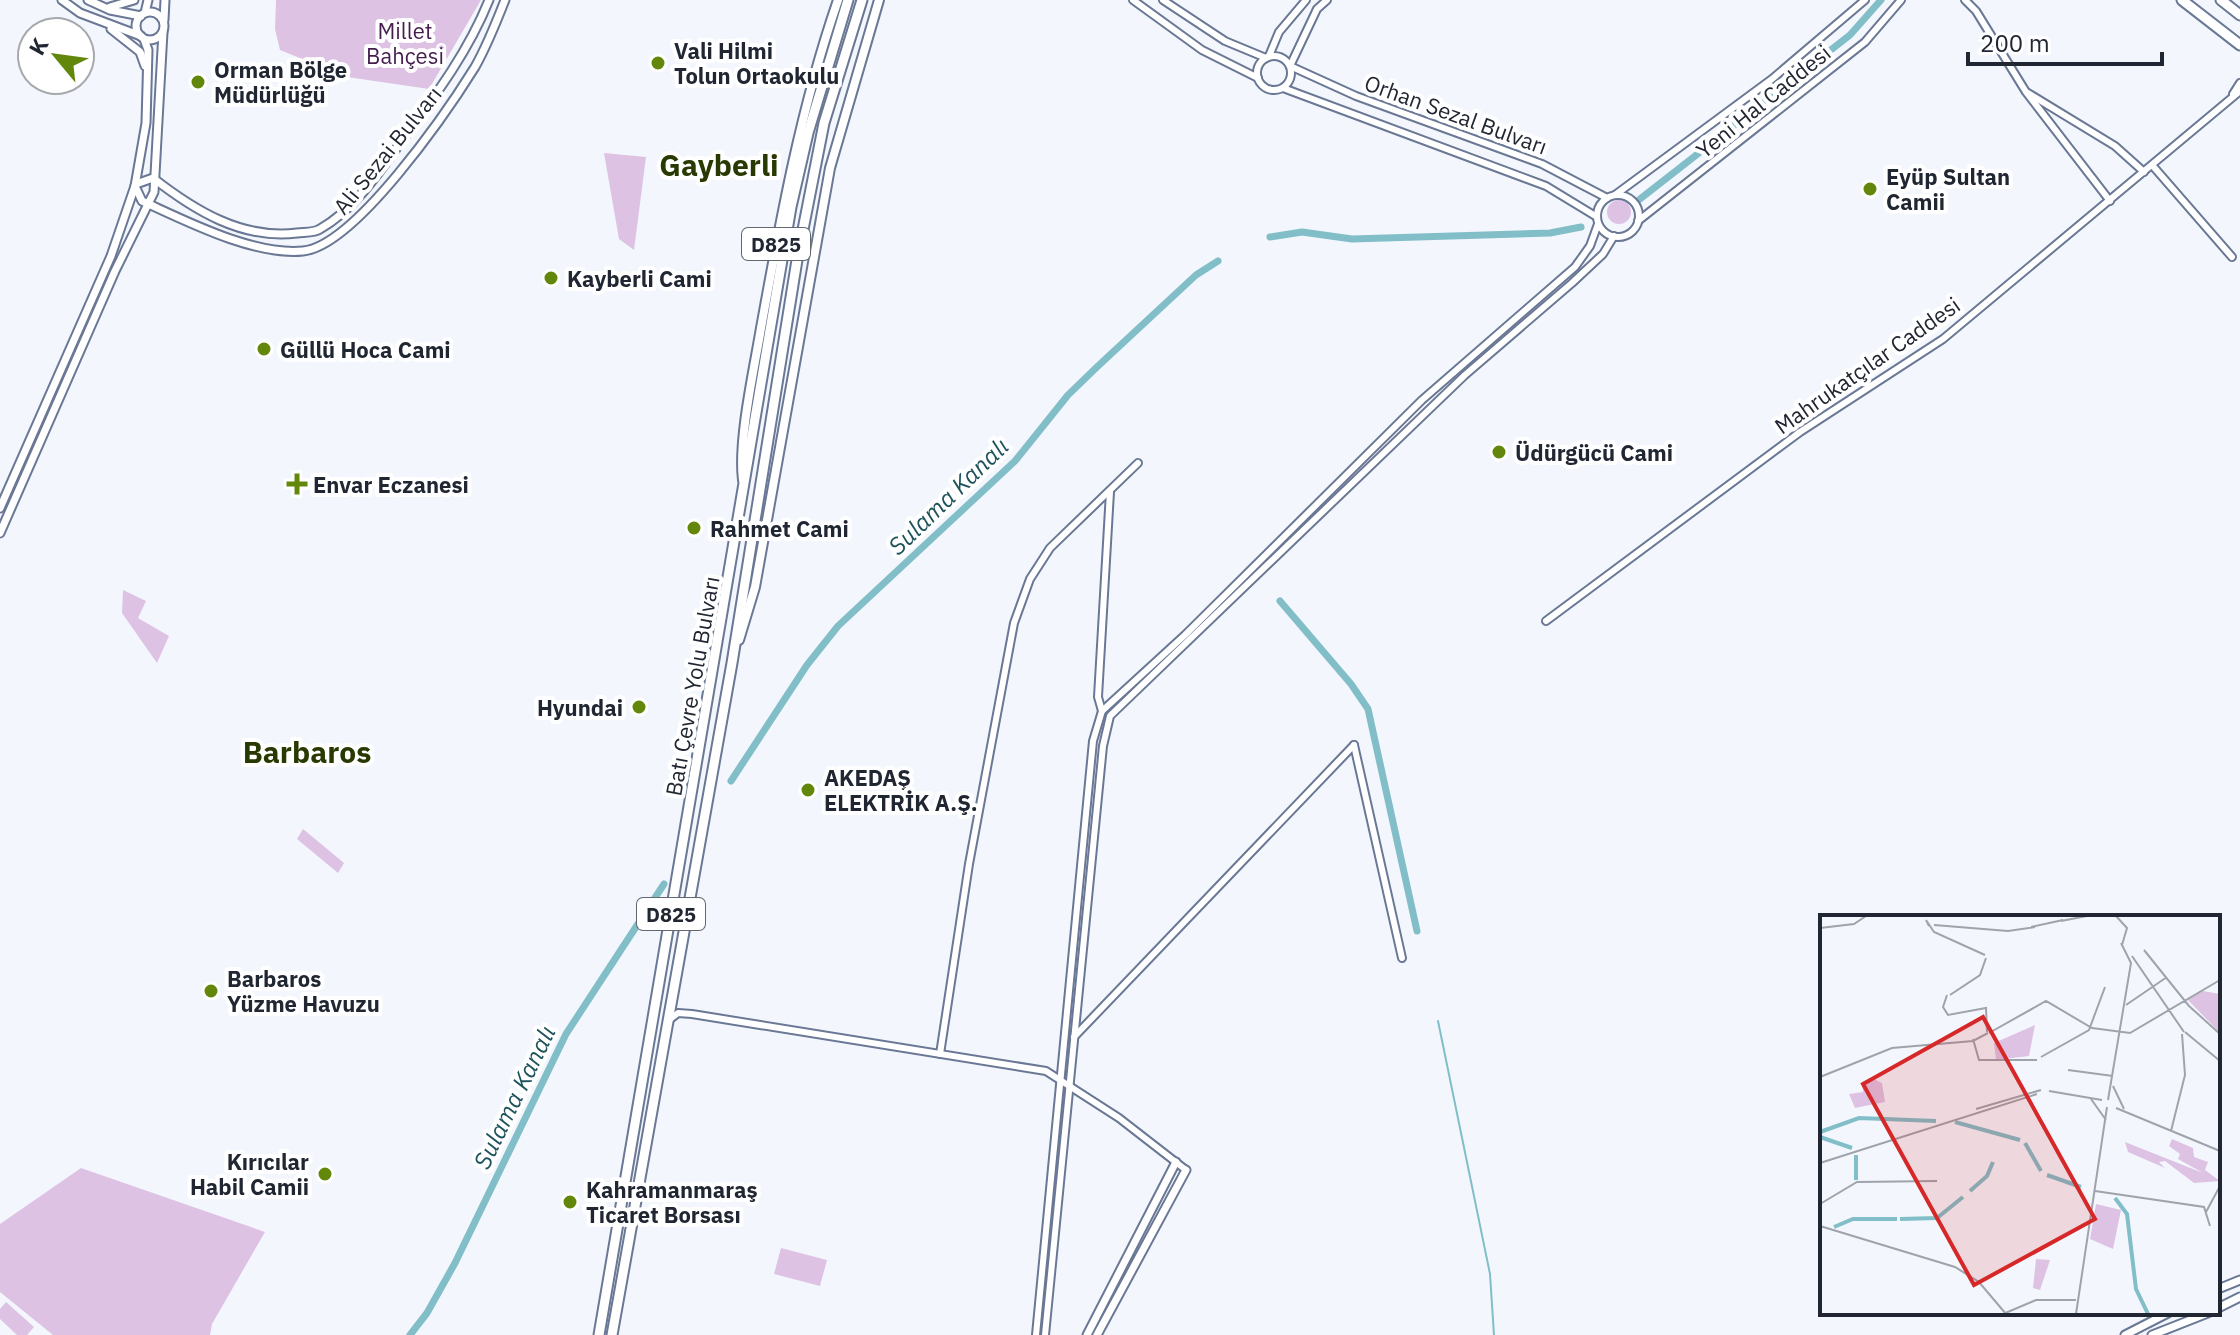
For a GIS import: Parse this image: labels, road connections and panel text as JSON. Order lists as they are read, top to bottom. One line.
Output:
{"streets":{"highway":["D825","Batı Çevre Yolu Bulvarı"],"main road":["Ali Sezai Bulvarı"],"street":["Yeni Hal Caddesi","Orhan Sezal Bulvarı","Mahrukatçılar Caddesi"]},"crossings":[["Yeni Hal Caddesi","Orhan Sezal Bulvarı"],["D825","Batı Çevre Yolu Bulvarı"]],"districts":["Gayberli","Barbaros"],"water":["Sulama Kanalı"],"parks":["Millet Bahçesi"],"places":{"other":["Vali Hilmi Tolun Ortaokulu","Orman Bölge Müdürlüğü","Eyüp Sultan Camii","Kayberli Cami","Güllü Hoca Cami","Üdürgücü Cami","Rahmet Cami","Hyundai","AKEDAŞ ELEKTRİK A.Ş.","Barbaros Yüzme Havuzu","Kırıcılar Habil Camii","Kahramanmaraş Ticaret Borsası"],"health":["Envar Eczanesi"]},"scale_bar":"200 m","north":"top left"}
